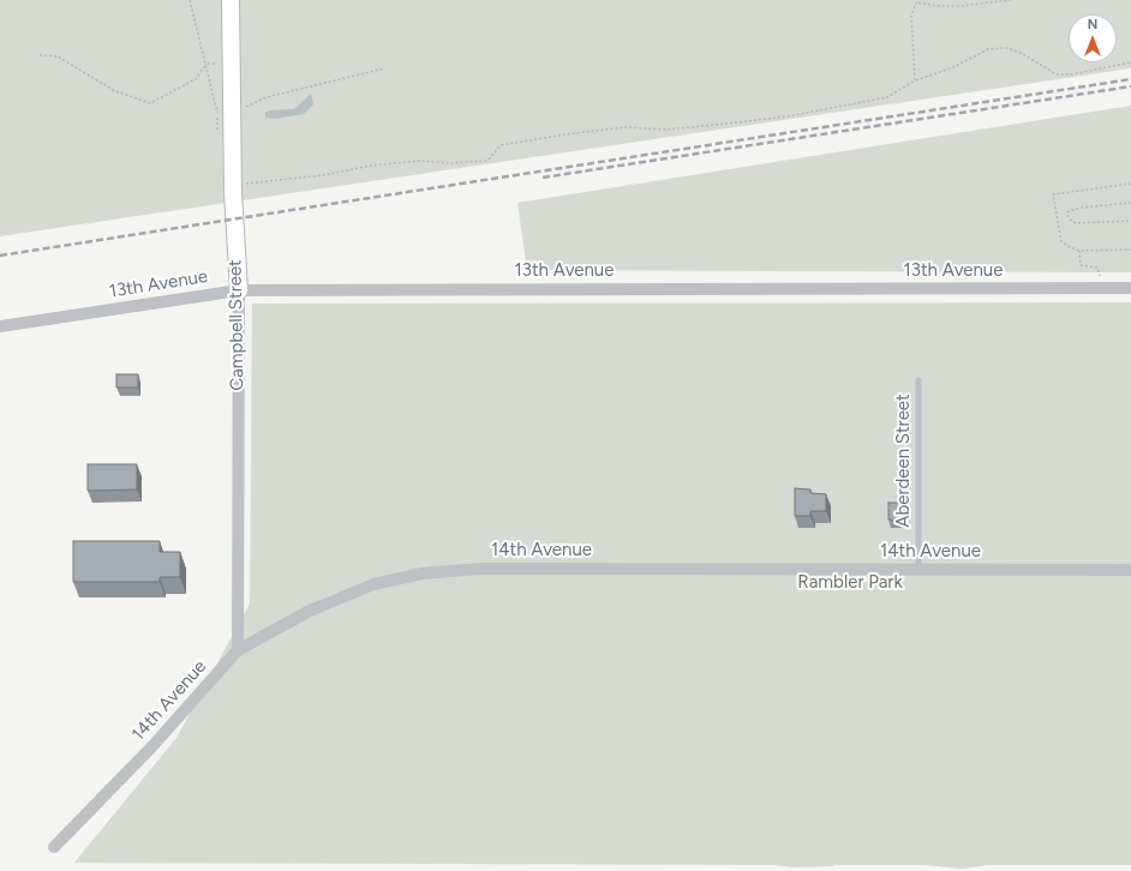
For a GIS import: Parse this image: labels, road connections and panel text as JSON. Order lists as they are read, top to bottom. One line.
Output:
{"streets":{"street":["13th Avenue","Campbell Street","14th Avenue"],"lane":["Aberdeen Street"]},"crossings":[["13th Avenue","Campbell Street"],["Campbell Street","14th Avenue"],["Aberdeen Street","14th Avenue"]],"parks":["Rambler Park"],"north":"top"}
